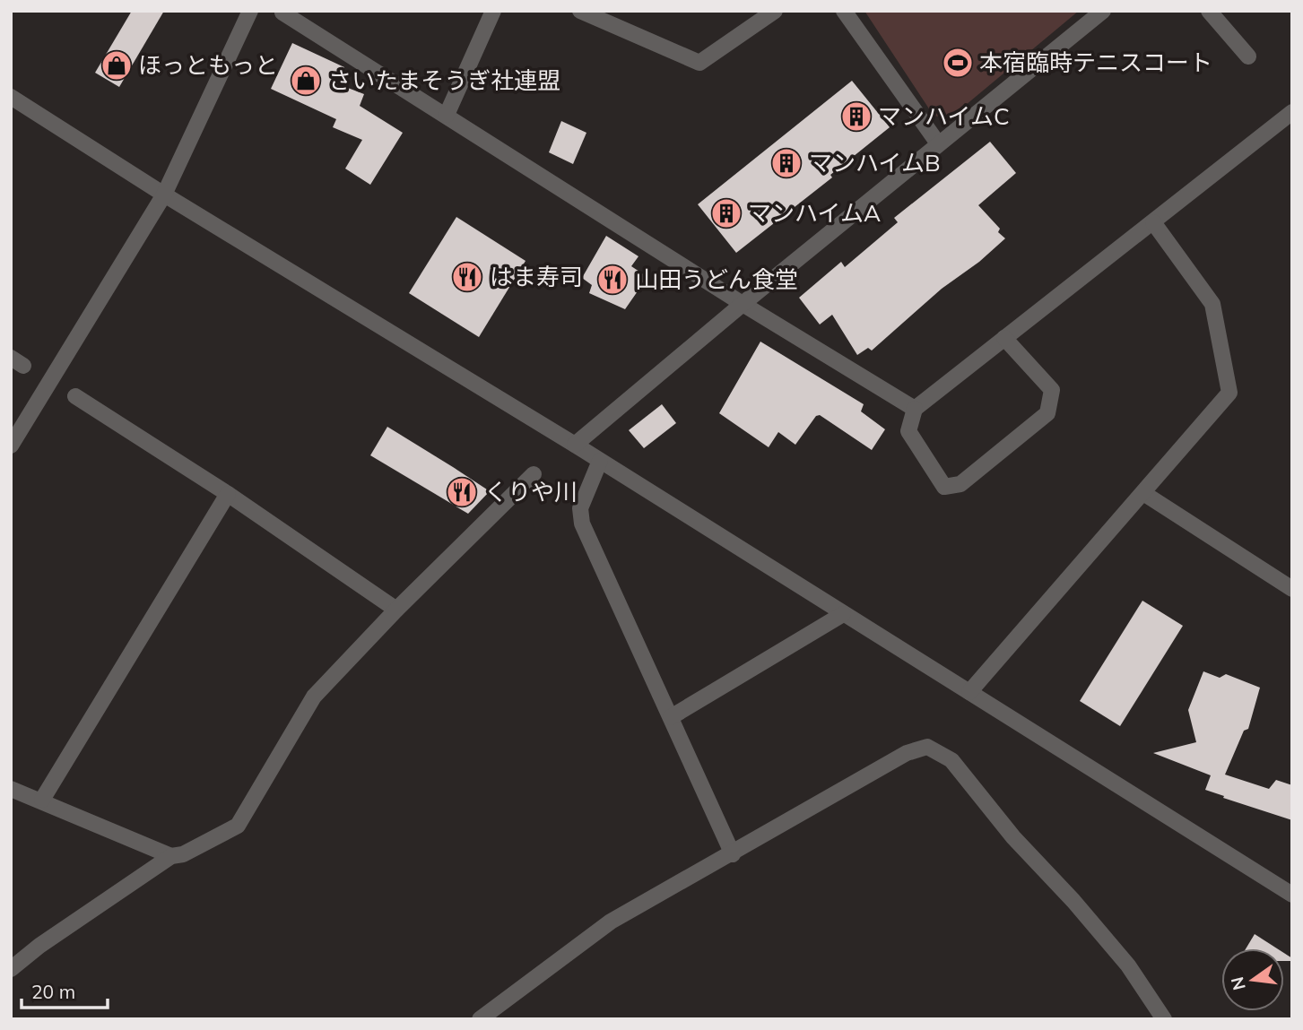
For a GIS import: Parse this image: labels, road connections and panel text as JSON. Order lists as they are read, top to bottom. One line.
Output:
{"places":{"sports":["本宿臨時テニスコート"],"shop":["ほっともっと","さいたまそうぎ社連盟"],"building":["マンハイムC","マンハイムB","マンハイムA"],"restaurant":["はま寿司","山田うどん食堂","くりや川"]},"scale_bar":"20 m","north":"left"}
